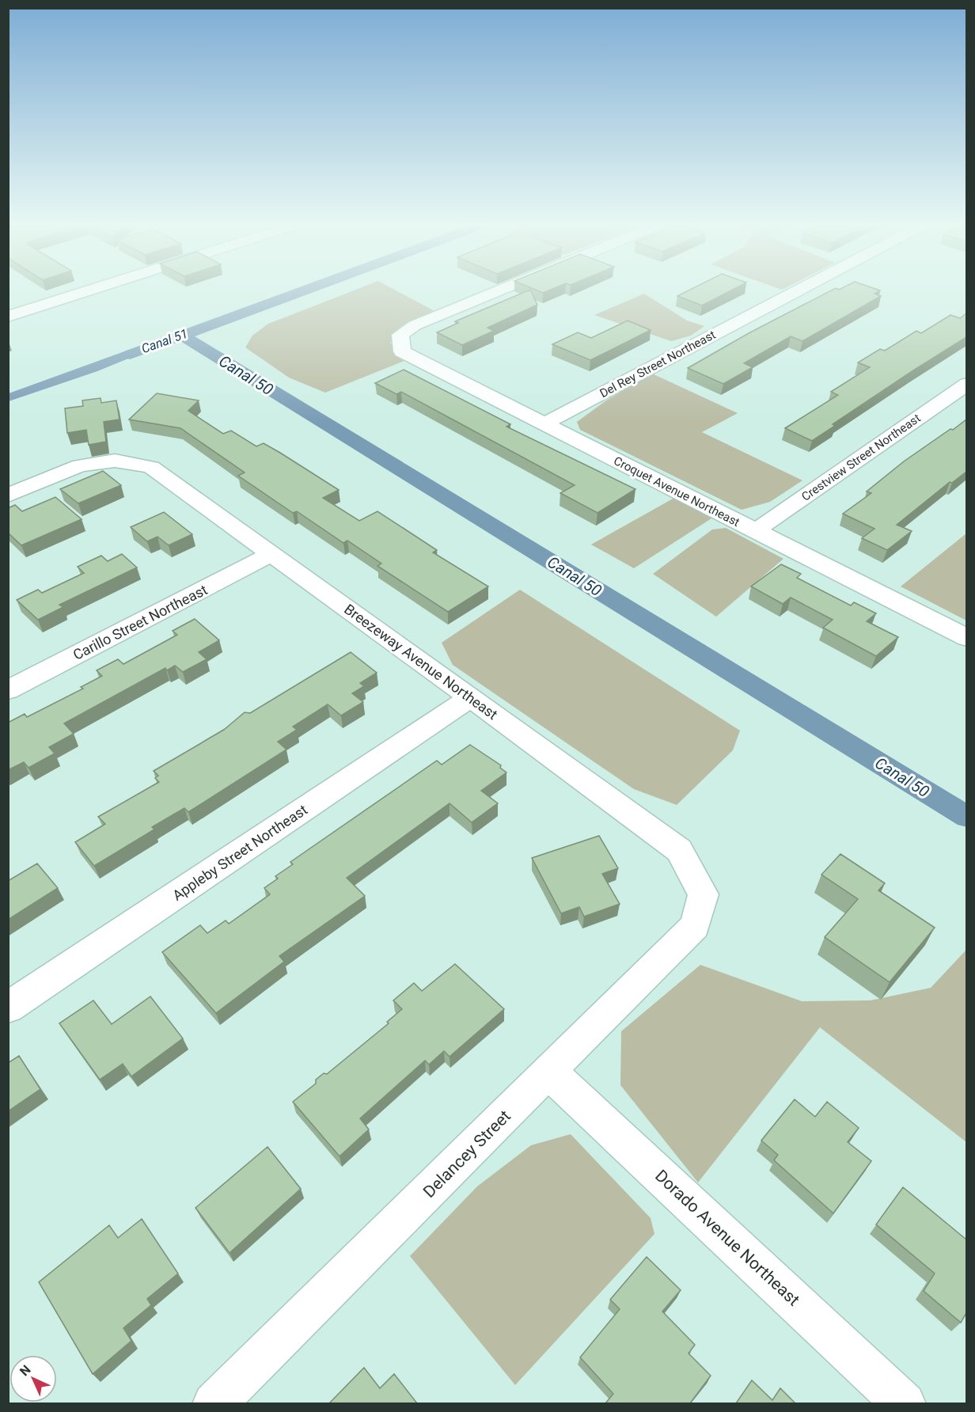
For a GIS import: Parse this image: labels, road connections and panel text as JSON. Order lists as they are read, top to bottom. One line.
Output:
{"streets":{"street":["Del Rey Street Northeast","Crestview Street Northeast","Croquet Avenue Northeast","Carillo Street Northeast","Breezeway Avenue Northeast","Appleby Street Northeast","Delancey Street","Dorado Avenue Northeast"]},"crossings":[["Del Rey Street Northeast","Croquet Avenue Northeast"],["Crestview Street Northeast","Croquet Avenue Northeast"],["Carillo Street Northeast","Breezeway Avenue Northeast"],["Breezeway Avenue Northeast","Appleby Street Northeast"],["Breezeway Avenue Northeast","Delancey Street"],["Delancey Street","Dorado Avenue Northeast"]],"water":["Canal 51","Canal 50"],"north":"top left"}
